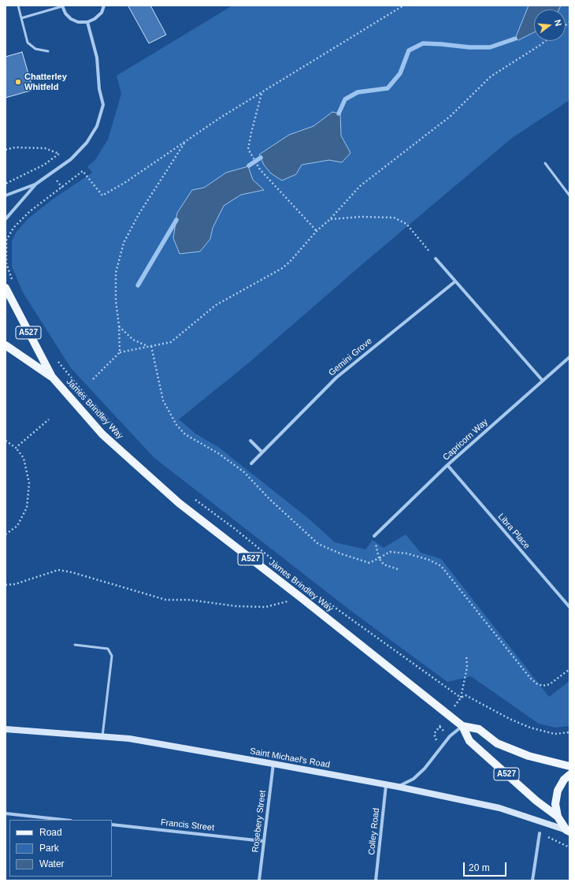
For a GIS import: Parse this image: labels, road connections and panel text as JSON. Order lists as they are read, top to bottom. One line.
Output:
{"streets":{"main road":["A527","James Brindley Way"],"street":["Gemini Grove","Capricorn Way","Libra Place","Saint Michael's Road","Rosebery Street","Francis Street","Colley Road"]},"crossings":[["Capricorn Way","Libra Place"],["Saint Michael's Road","Rosebery Street"],["Saint Michael's Road","Colley Road"],["Rosebery Street","Francis Street"]],"places":["Chatterley Whitfeld"],"legend":["Road","Park","Water"],"scale_bar":"20 m","north":"right"}
